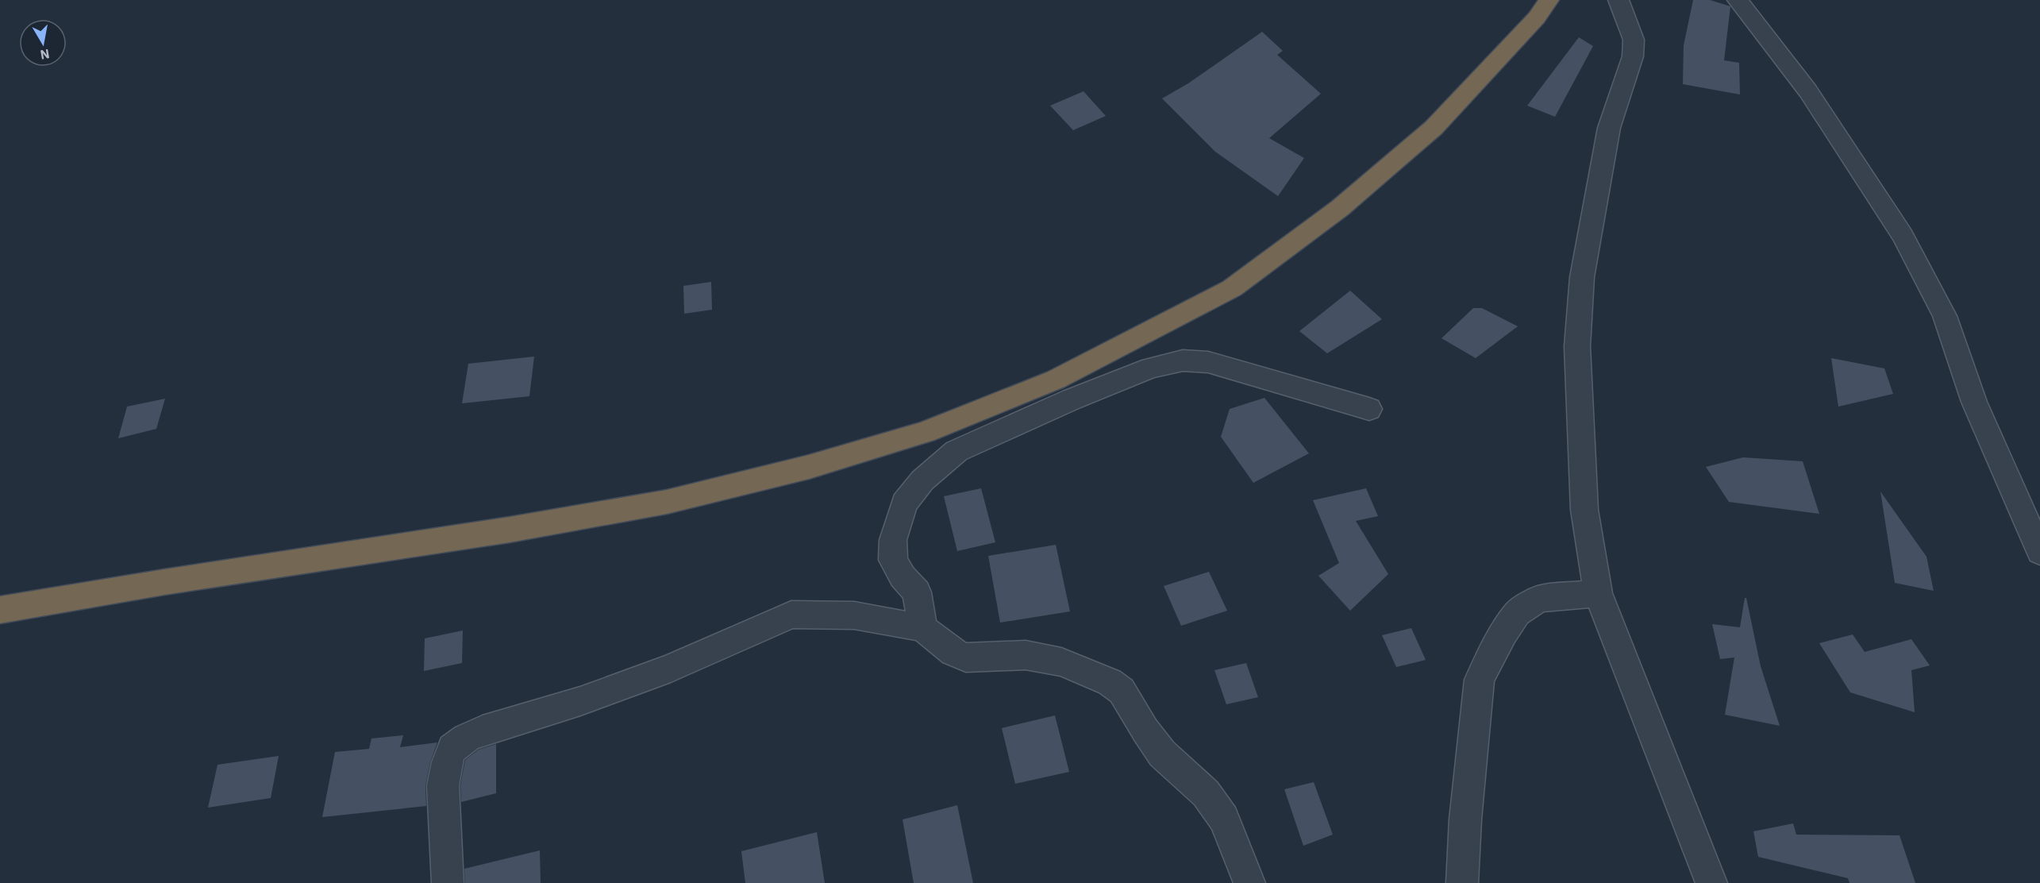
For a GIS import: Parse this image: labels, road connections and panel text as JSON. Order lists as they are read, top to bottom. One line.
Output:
{"north":"bottom"}
